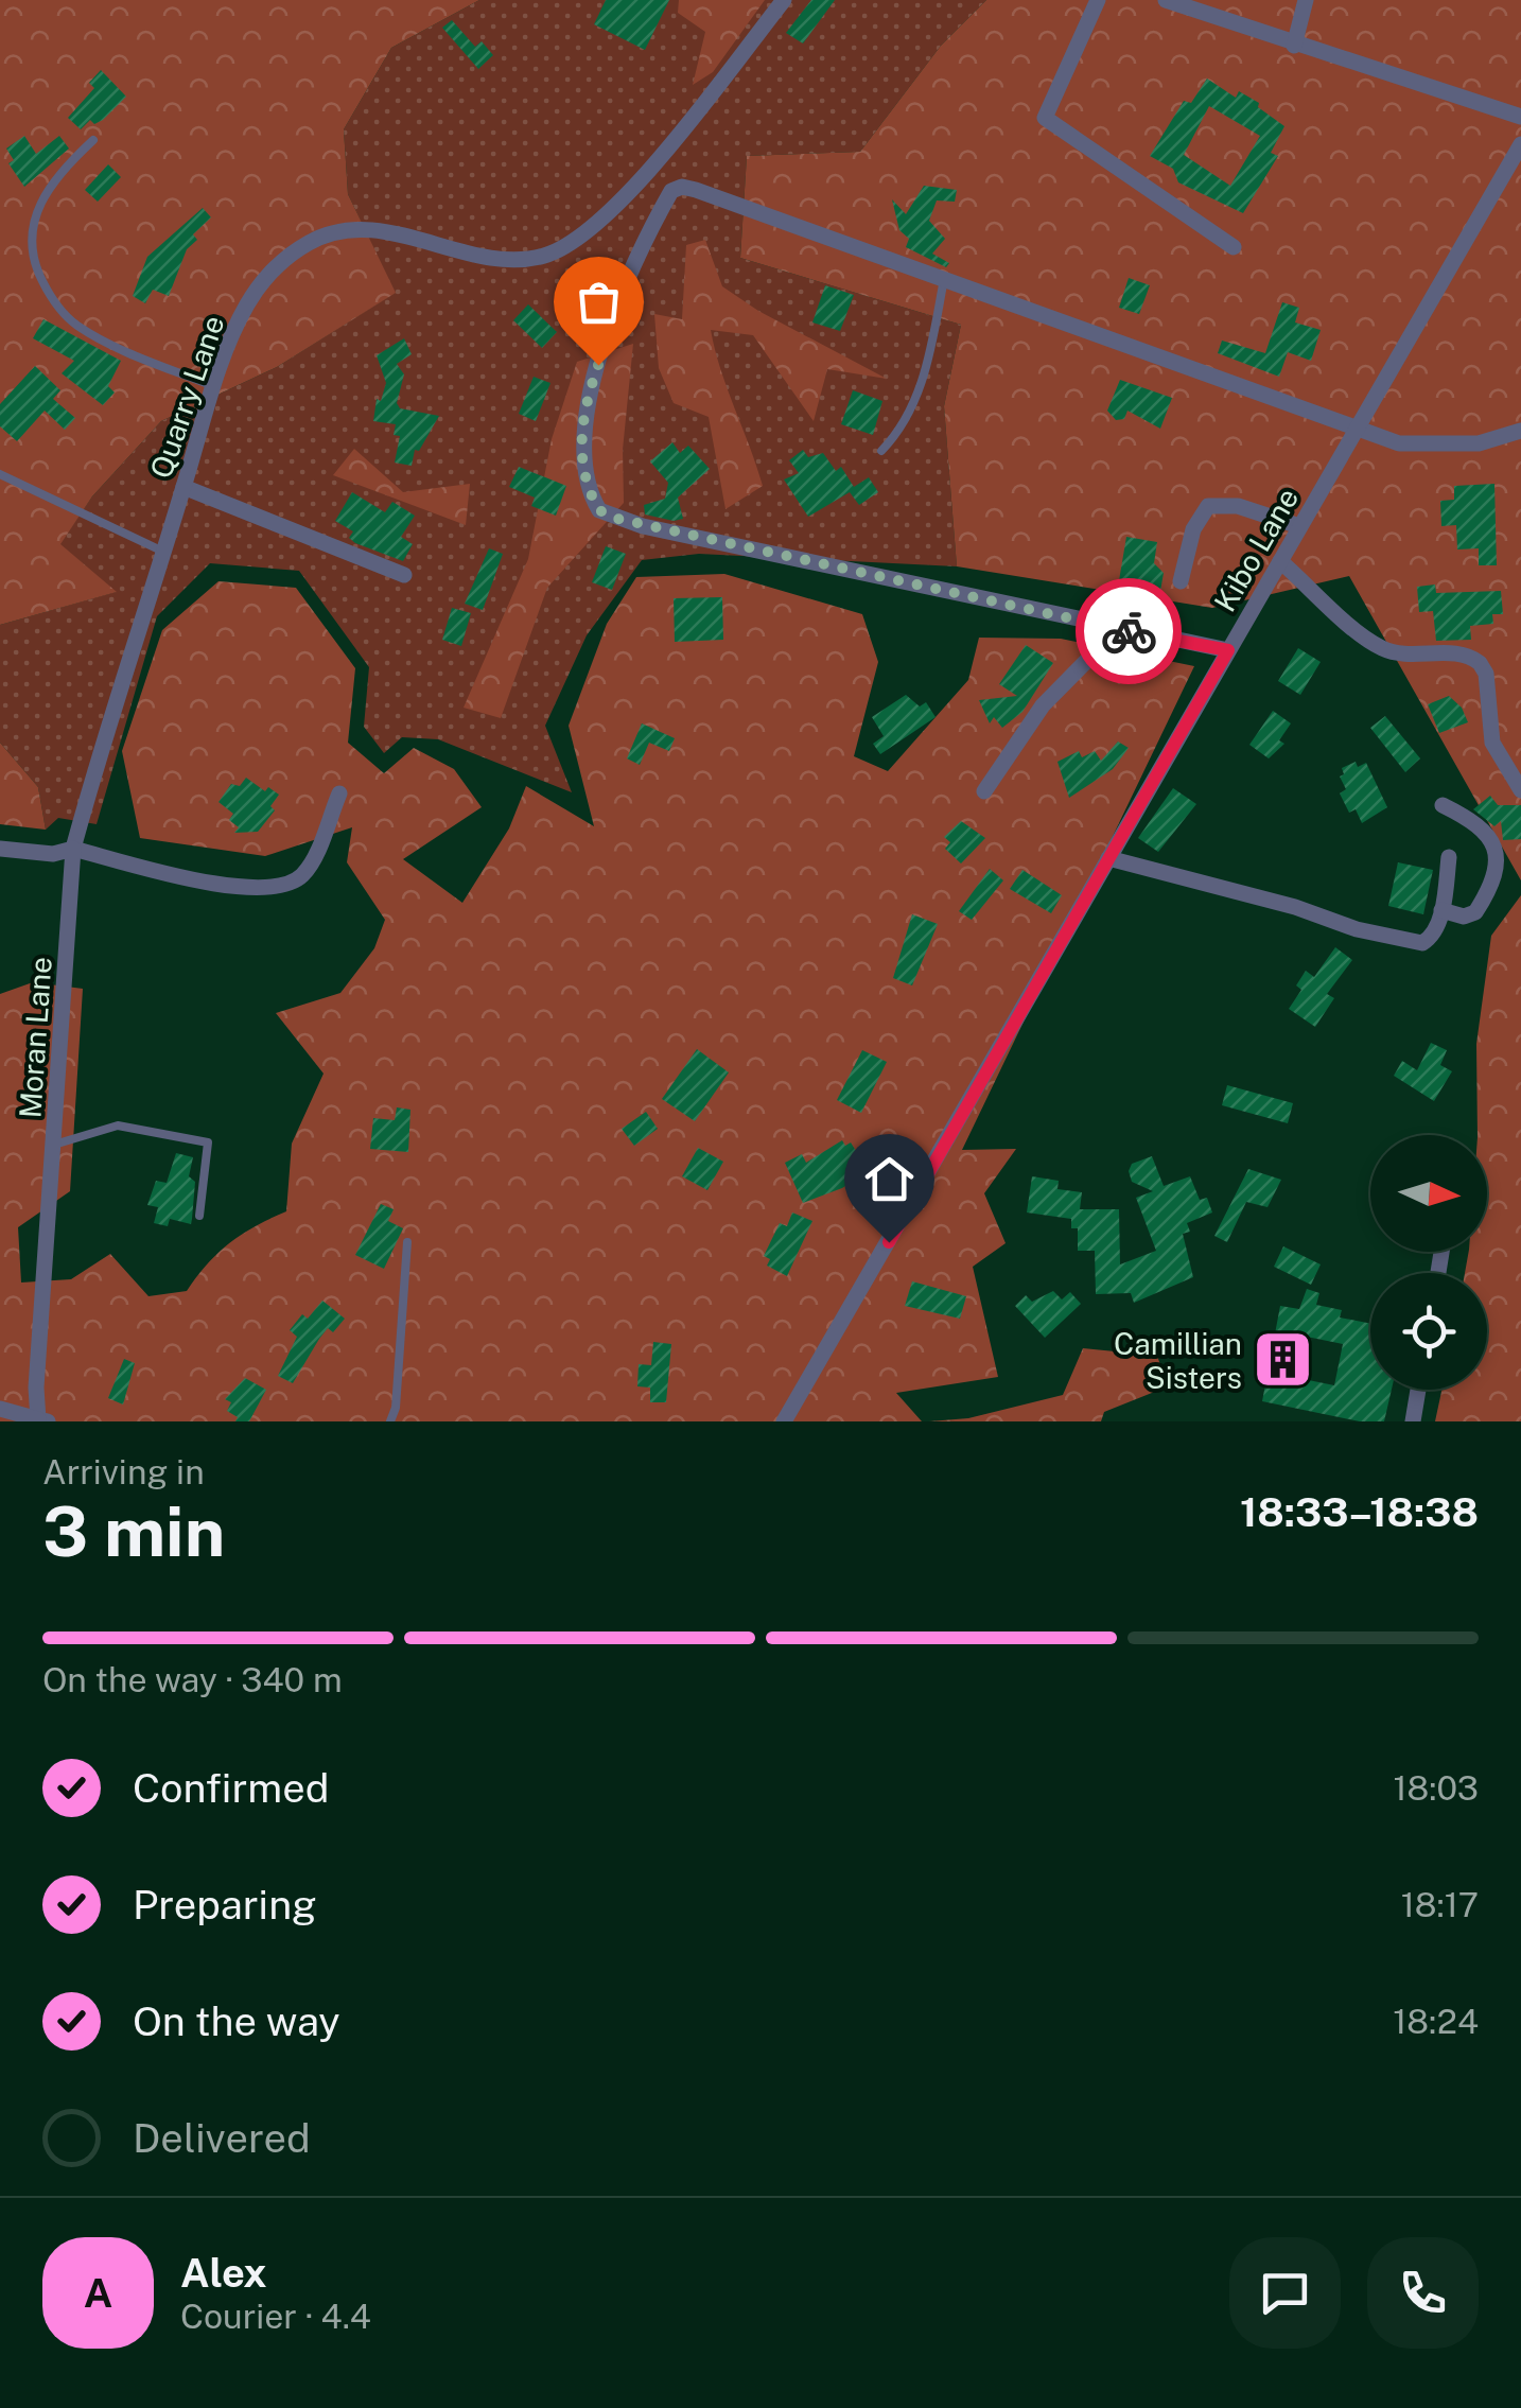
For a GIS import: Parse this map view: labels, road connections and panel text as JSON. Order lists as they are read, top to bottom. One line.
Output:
{"streets":{"street":["Quarry Lane","Kibo Lane","Moran Lane"]},"crossings":[["Quarry Lane","Moran Lane"]],"places":{"building":["Camillian Sisters"]},"north":"right","page":{"heading":["3 min","Arriving in","18:33–18:38"],"panel":["Alex","Courier · 4.4"],"bar":"On the way · 340 m","list":[["Confirmed","18:03"],["Preparing","18:17"],["On the way","18:24"],"Delivered"],"round":"A"}}
